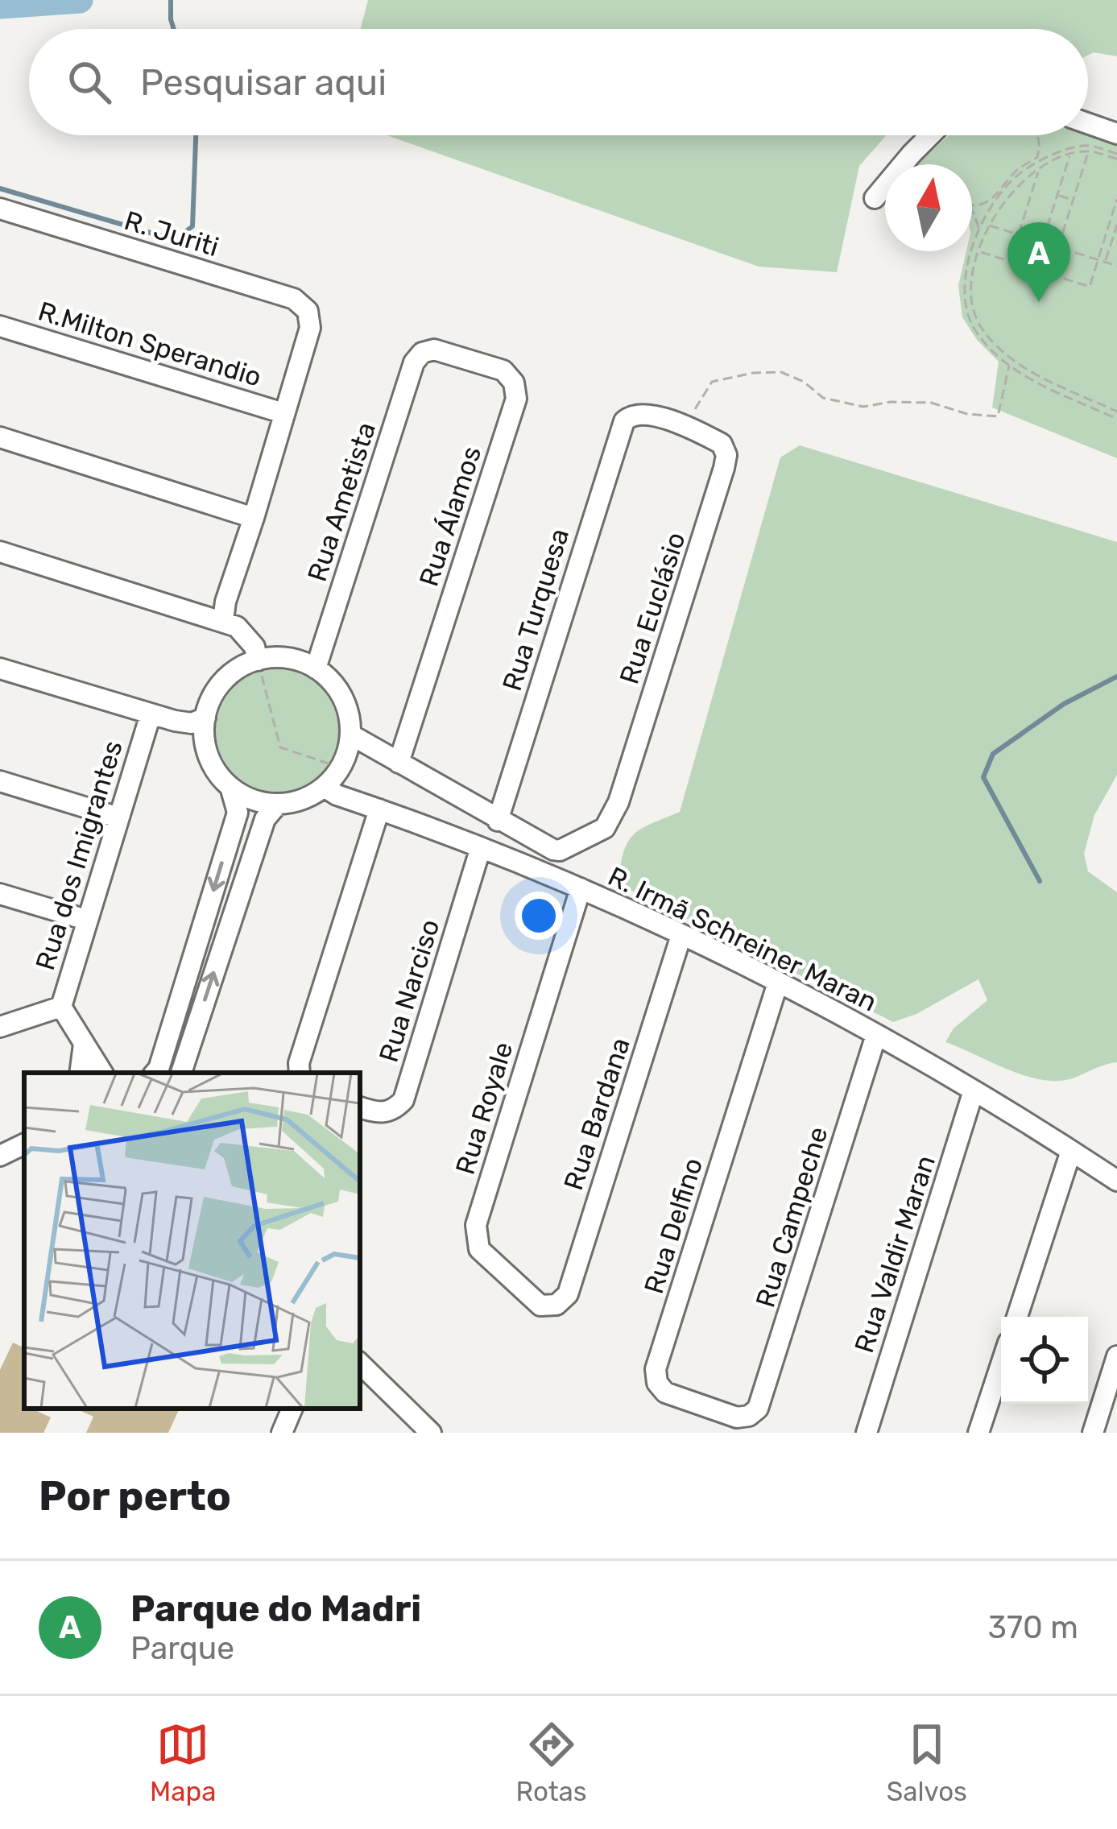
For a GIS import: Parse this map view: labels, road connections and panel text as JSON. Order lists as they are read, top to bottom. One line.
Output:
{"streets":{"street":["R. Juriti","R.Milton Sperandio","Rua Ametista","Rua Álamos","Rua Euclásio","Rua Turquesa","Rua dos Imigrantes","R. Irmã Schreiner Maran","Rua Narciso","Rua Royale","Rua Bardana","Rua Campeche","Rua Delfino","Rua Valdir Maran"]},"crossings":[["R. Juriti","R.Milton Sperandio"],["Rua Ametista","Rua Álamos"],["Rua Euclásio","Rua Turquesa"],["R. Irmã Schreiner Maran","Rua Narciso"],["R. Irmã Schreiner Maran","Rua Royale"],["R. Irmã Schreiner Maran","Rua Bardana"],["R. Irmã Schreiner Maran","Rua Campeche"],["R. Irmã Schreiner Maran","Rua Delfino"],["R. Irmã Schreiner Maran","Rua Valdir Maran"],["Rua Royale","Rua Bardana"],["Rua Campeche","Rua Delfino"]],"north":"top","page":{"search":"Pesquisar aqui","pins":"A","heading":"Por perto","list":[{"mark":"A","name":"Parque do Madri","note":"Parque","value":"370 m"}],"nav":["Mapa","Rotas","Salvos"]}}
